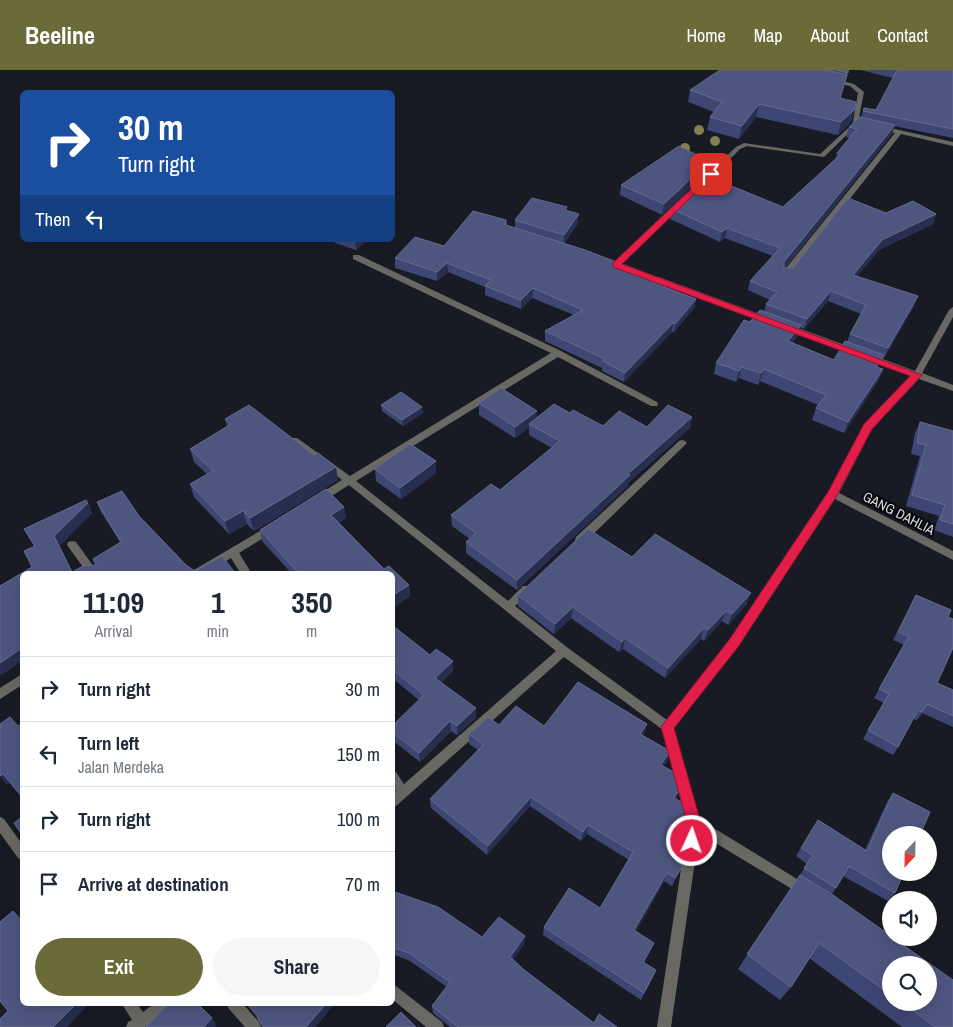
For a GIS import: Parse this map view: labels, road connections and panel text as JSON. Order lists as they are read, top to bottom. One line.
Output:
{"streets":{"street":["GANG DAHLIA"]},"north":"bottom","page":{"header":"Beeline","nav":["Home","Map","About","Contact"],"turn":["30 m","Turn right"],"then":"Then","eta":["11:09","Arrival","1","min","350","m"],"list":[{"name":"Turn right","value":"30 m"},{"name":"Turn left","note":"Jalan Merdeka","value":"150 m"},{"name":"Turn right","value":"100 m"},{"name":"Arrive at destination","value":"70 m"}],"buttons":["Exit","Share"]}}
